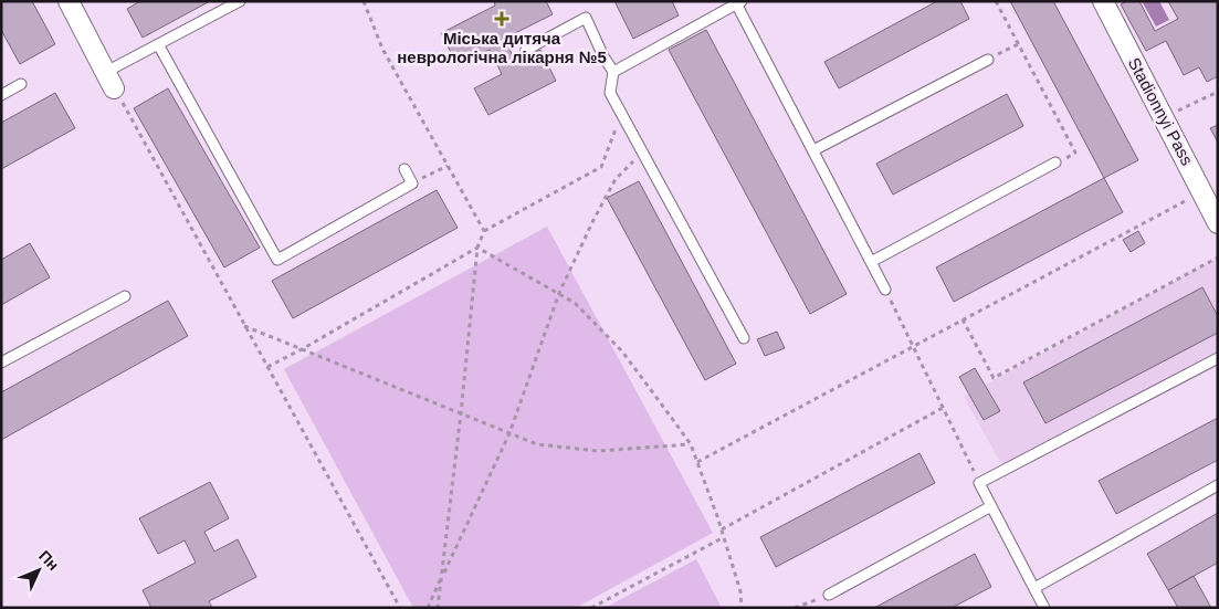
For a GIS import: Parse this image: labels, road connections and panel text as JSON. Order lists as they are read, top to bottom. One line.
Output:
{"streets":{"street":["Stadionnyi Pass"]},"places":{"health":["Міська дитяча неврологічна лікарня №5"]},"north":"top right"}
